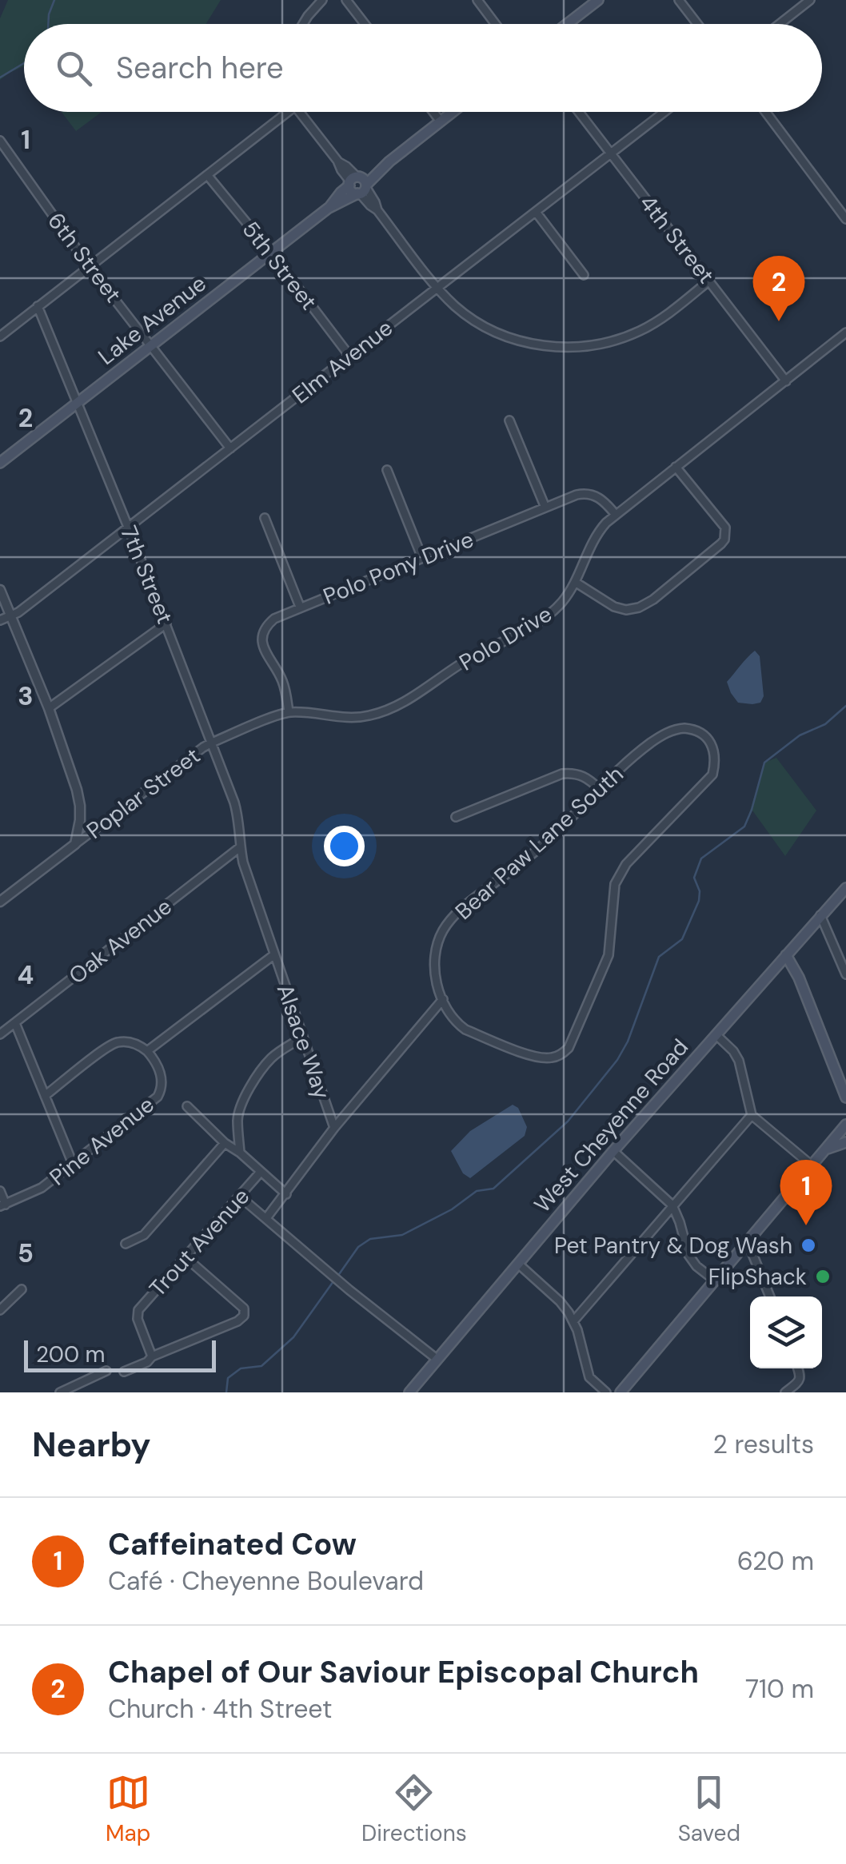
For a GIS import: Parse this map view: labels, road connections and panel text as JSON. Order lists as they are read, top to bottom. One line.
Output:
{"streets":{"main road":["Lake Avenue","West Cheyenne Road"],"street":["4th Street","6th Street","5th Street","Elm Avenue","Polo Pony Drive","7th Street","Polo Drive","Poplar Street","Bear Paw Lane South","Oak Avenue","Alsace Way","Pine Avenue","Trout Avenue"]},"crossings":[["4th Street","Elm Avenue"],["4th Street","Polo Drive"],["6th Street","Lake Avenue"],["6th Street","Elm Avenue"],["5th Street","Lake Avenue"],["5th Street","Elm Avenue"],["Lake Avenue","7th Street"],["Elm Avenue","7th Street"],["Polo Pony Drive","Polo Drive"],["7th Street","Polo Drive"],["7th Street","Poplar Street"],["7th Street","Oak Avenue"],["7th Street","Alsace Way"],["Polo Drive","Poplar Street"],["Oak Avenue","Alsace Way"]],"places":["Pet Pantry & Dog Wash","FlipShack"],"scale_bar":"200 m","page":{"search":"Search here","pins":["2","1"],"scale":"200 m","heading":["Nearby","2 results"],"list":[{"mark":"1","name":"Caffeinated Cow","note":"Café · Cheyenne Boulevard","value":"620 m"},{"mark":"2","name":"Chapel of Our Saviour Episcopal Church","note":"Church · 4th Street","value":"710 m"}],"nav":["Map","Directions","Saved"]},"grid":{"rows":["1","2","3","4","5"]}}
